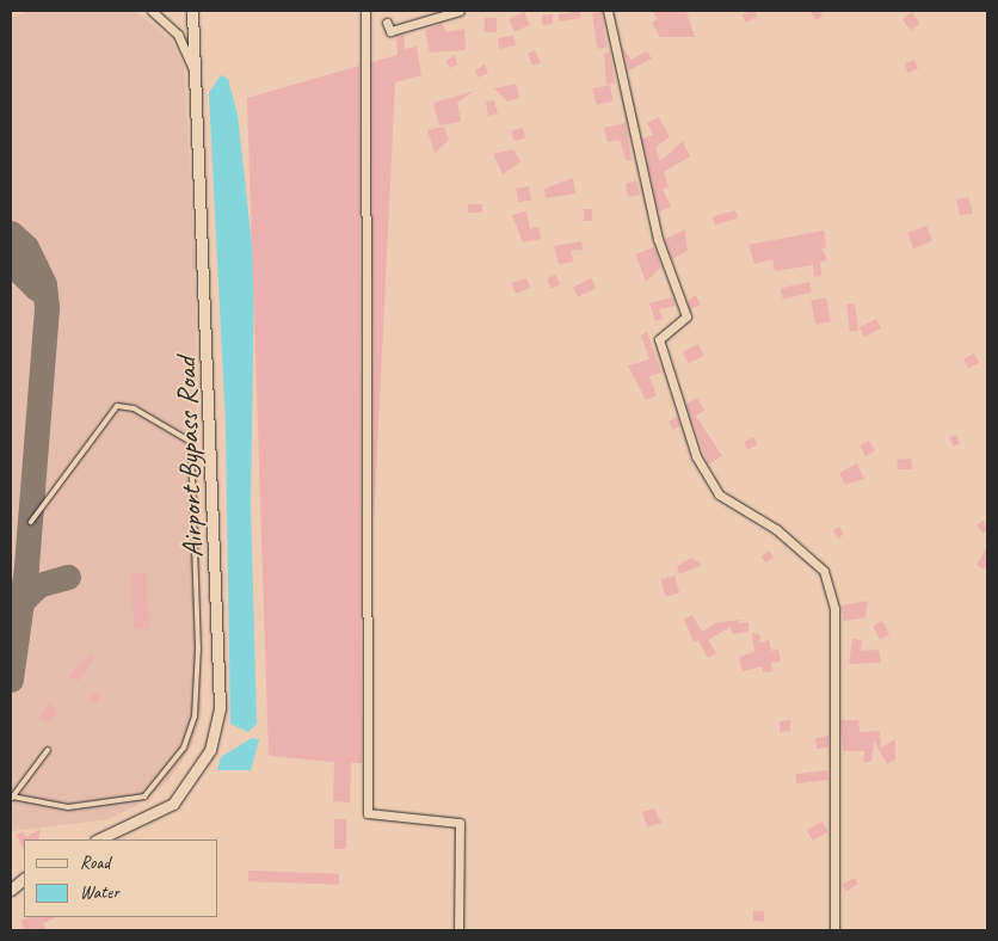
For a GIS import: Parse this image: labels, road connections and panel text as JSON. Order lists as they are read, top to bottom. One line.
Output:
{"streets":{"street":["Airport Bypass Road"]},"legend":["Road","Water"]}
